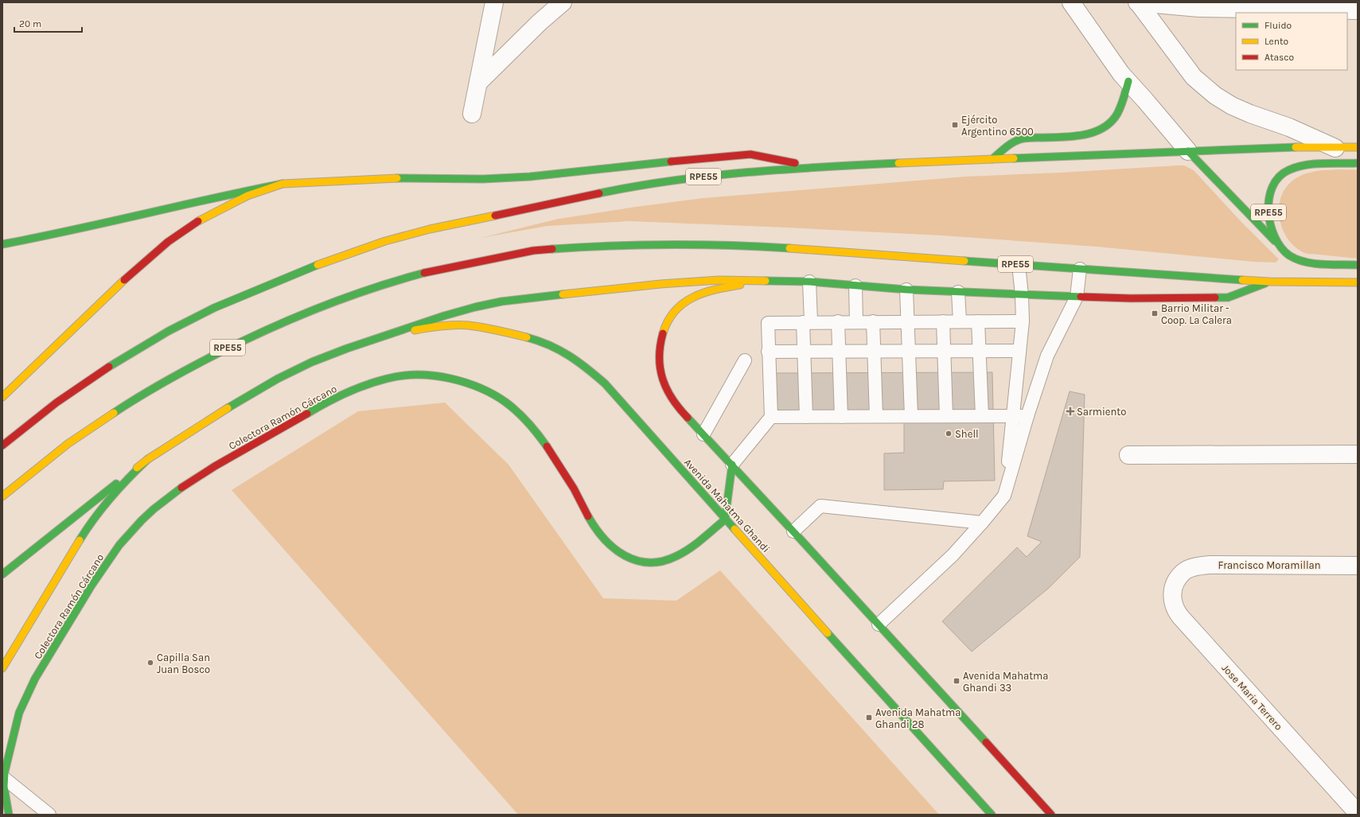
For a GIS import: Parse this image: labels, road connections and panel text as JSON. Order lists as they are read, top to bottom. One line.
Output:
{"streets":{"main road":["RPE55","Colectora Ramón Cárcano","Avenida Mahatma Ghandi"],"street":["Francisco Moramillan","Jose Maria Terrero"]},"crossings":[["Colectora Ramón Cárcano","Avenida Mahatma Ghandi"],["Francisco Moramillan","Jose Maria Terrero"]],"places":{"transit":["Ejército Argentino 6500","Barrio Militar - Coop. La Calera","Avenida Mahatma Ghandi 33","Avenida Mahatma Ghandi 28"],"health":["Sarmiento"],"other":["Shell","Capilla San Juan Bosco"]},"legend":["Fluido","Lento","Atasco"],"scale_bar":"20 m"}
